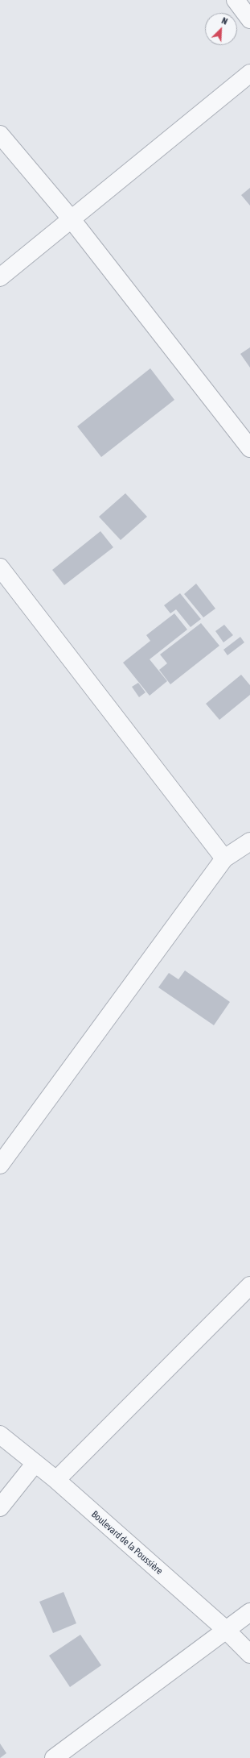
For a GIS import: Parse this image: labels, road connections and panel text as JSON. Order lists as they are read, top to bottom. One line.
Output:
{"streets":{"street":["Boulevard de la Poussière"]},"north":"top right"}
